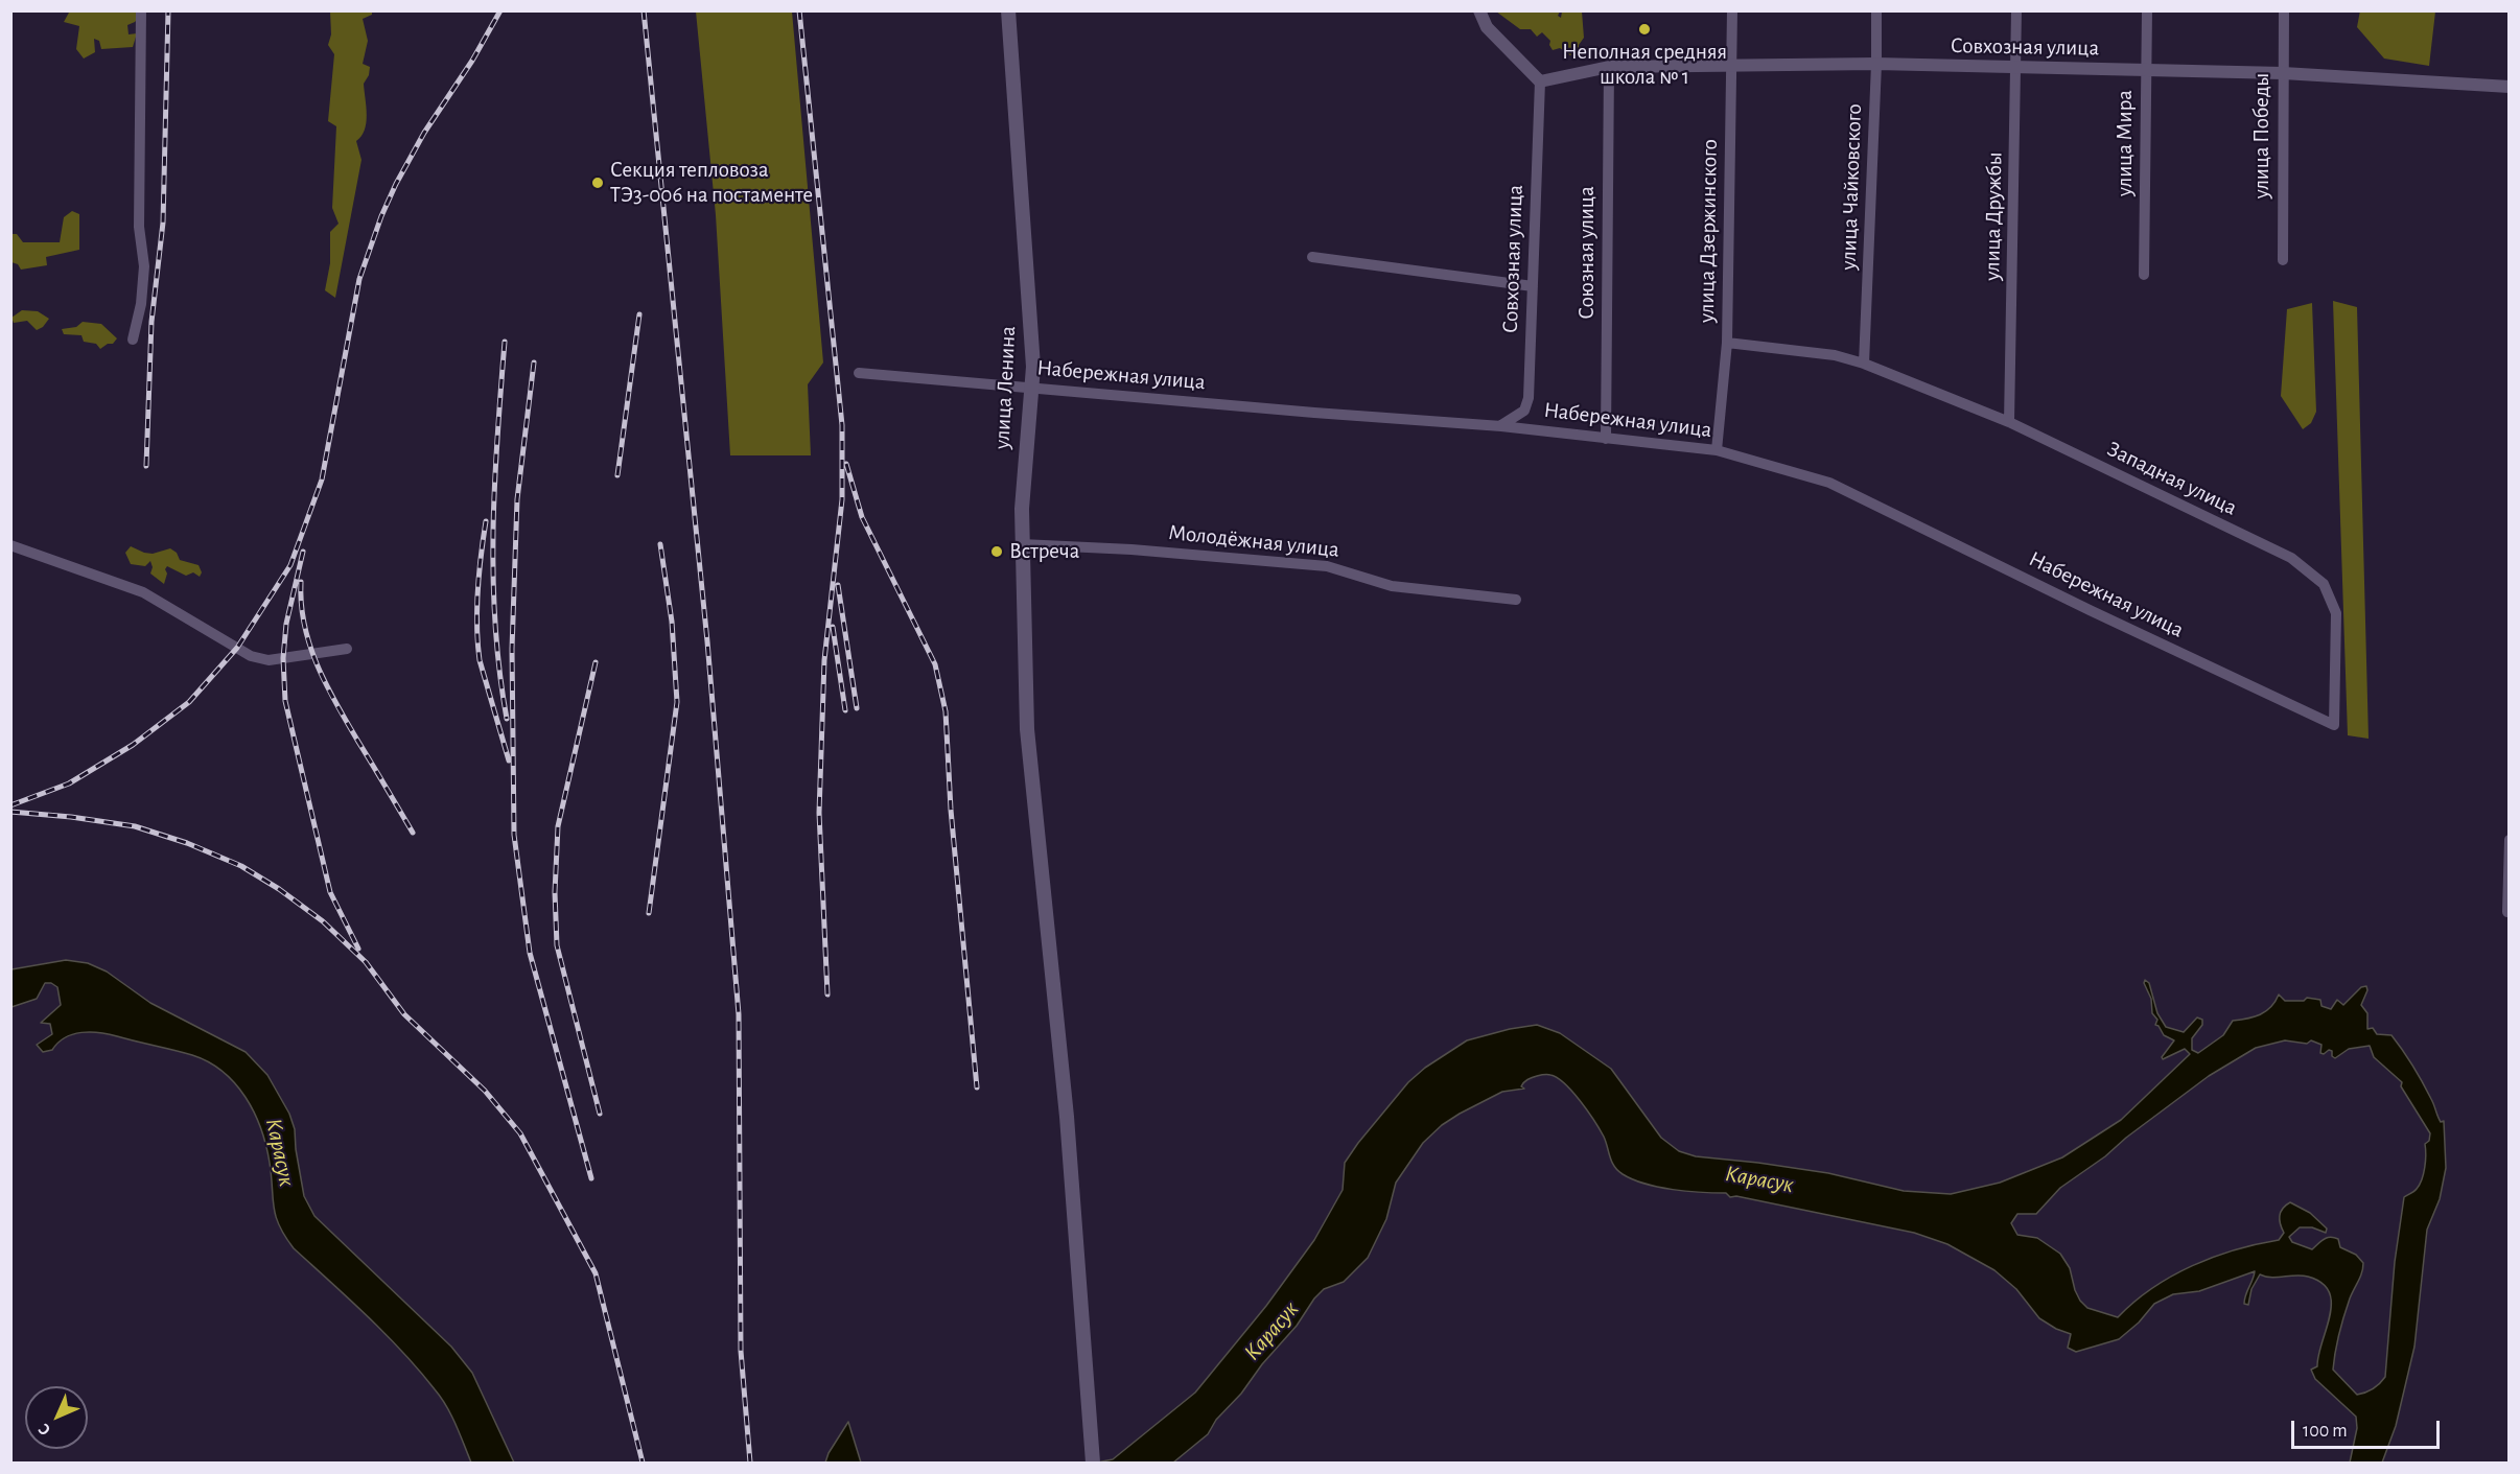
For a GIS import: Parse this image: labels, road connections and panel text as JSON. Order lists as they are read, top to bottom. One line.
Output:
{"streets":{"main road":["улица Ленина"],"street":["Совхозная улица","улица Победы","улица Мира","улица Чайковского","улица Дружбы","улица Дзержинского","Союзная улица","Набережная улица","Западная улица","Молодёжная улица"]},"crossings":[["Совхозная улица","улица Победы"],["Совхозная улица","улица Мира"],["Совхозная улица","улица Чайковского"],["Совхозная улица","улица Дружбы"],["Совхозная улица","улица Дзержинского"],["Совхозная улица","Союзная улица"],["Совхозная улица","Набережная улица"],["улица Чайковского","Западная улица"],["улица Дружбы","Западная улица"],["улица Дзержинского","Набережная улица"],["улица Дзержинского","Западная улица"],["Союзная улица","Набережная улица"],["Набережная улица","улица Ленина"],["Набережная улица","Западная улица"],["улица Ленина","Молодёжная улица"]],"water":["Карасук"],"places":["Неполная средняя школа № 1","Секция тепловоза ТЭ3-006 на постаменте","Встреча"],"scale_bar":"100 m","north":"bottom left"}
